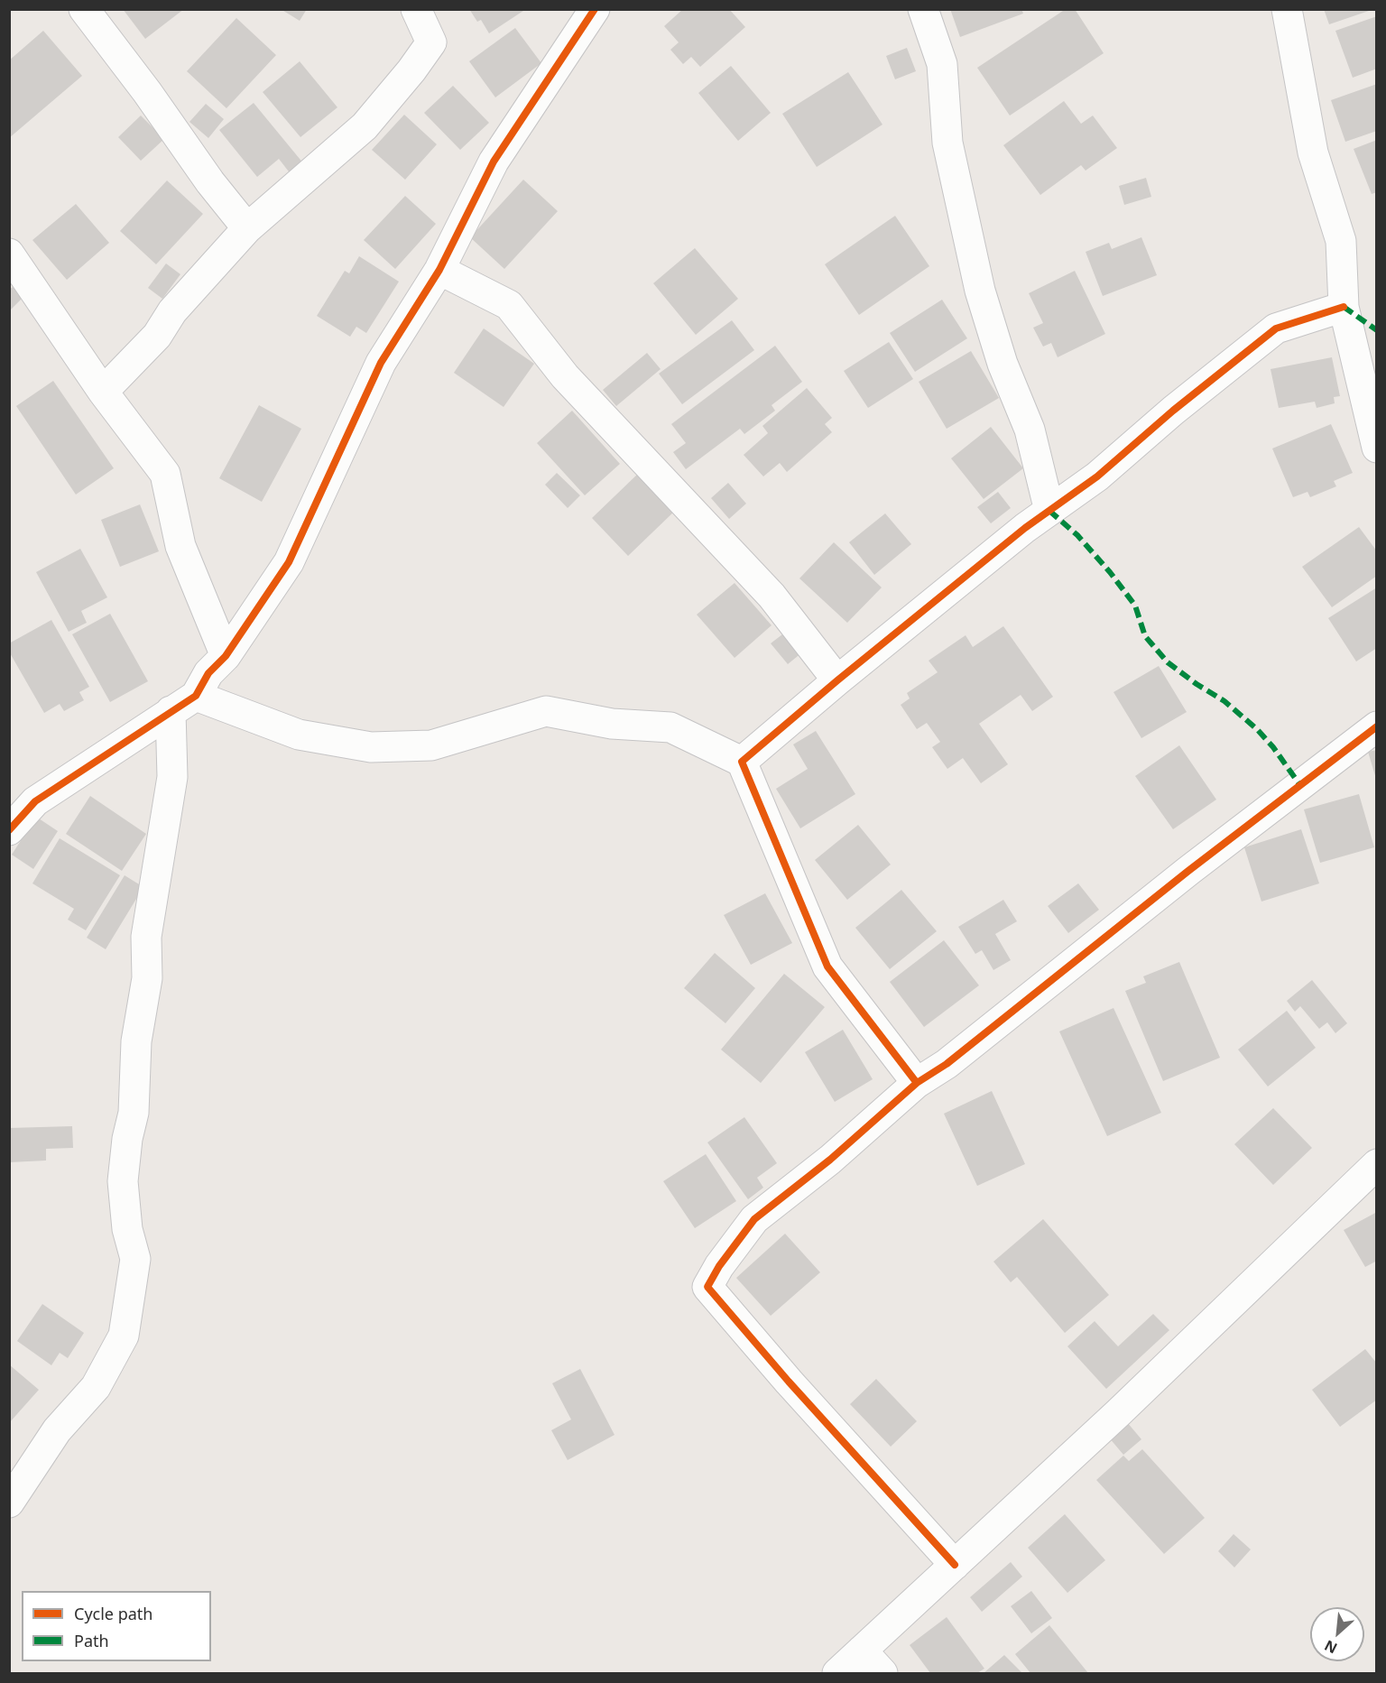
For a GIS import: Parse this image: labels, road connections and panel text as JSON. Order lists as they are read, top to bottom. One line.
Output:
{"legend":["Cycle path","Path"],"north":"bottom left"}
